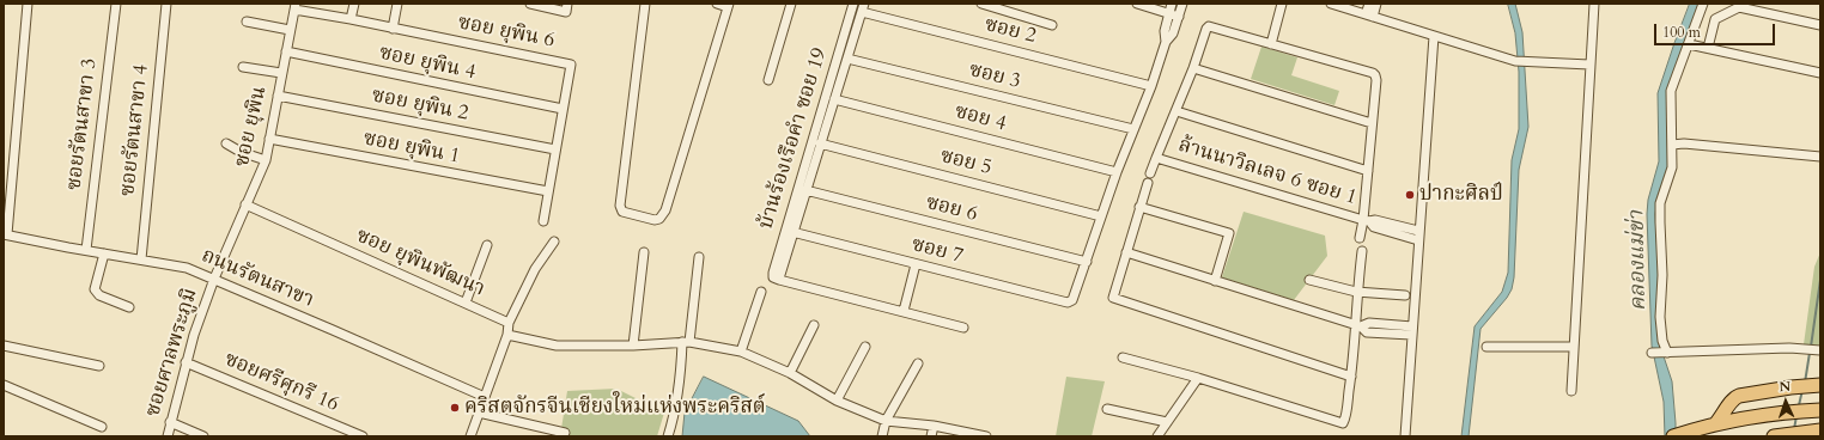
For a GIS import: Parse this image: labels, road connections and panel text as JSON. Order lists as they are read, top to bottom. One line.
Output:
{"streets":{"street":["ซอย 2","ซอย ยุพิน 6","ซอย ยุพิน 4","ซอย 3","ซอย ยุพิน 2","ซอย 4","ซอยรัตนสาขา 3","ซอย ยุพิน","ซอยรัตนสาขา 4","บ้านร้องเรือคำ ซอย 19","ซอย ยุพิน 1","ซอย 5","ล้านนาวิลเลจ 6 ซอย 1","ซอย 6","ซอย 7","ซอย ยุพินพัฒนา","ถนนรัตนสาขา","ซอยศาลพระภูมิ","ซอยศรีศุกรี 16"]},"crossings":[["ซอย ยุพิน 6","ซอย ยุพิน 4"],["ซอย ยุพิน 6","ซอย ยุพิน"],["ซอย ยุพิน 4","ซอย ยุพิน"],["ซอย ยุพิน 2","ซอย ยุพิน"],["ซอยรัตนสาขา 3","ถนนรัตนสาขา"],["ซอย ยุพิน","ซอย ยุพิน 1"],["ซอย ยุพิน","ซอย ยุพินพัฒนา"],["ซอย ยุพิน","ถนนรัตนสาขา"],["ซอย ยุพิน","ซอยศาลพระภูมิ"],["ซอยรัตนสาขา 4","ถนนรัตนสาขา"],["ซอย 6","ซอย 7"],["ถนนรัตนสาขา","ซอยศาลพระภูมิ"],["ซอยศาลพระภูมิ","ซอยศรีศุกรี 16"]],"water":["คลองแม่ข่า"],"places":["ปากะศิลป์","คริสตจักรจีนเชียงใหม่แห่งพระคริสต์"],"scale_bar":"100 m","north":"top"}
